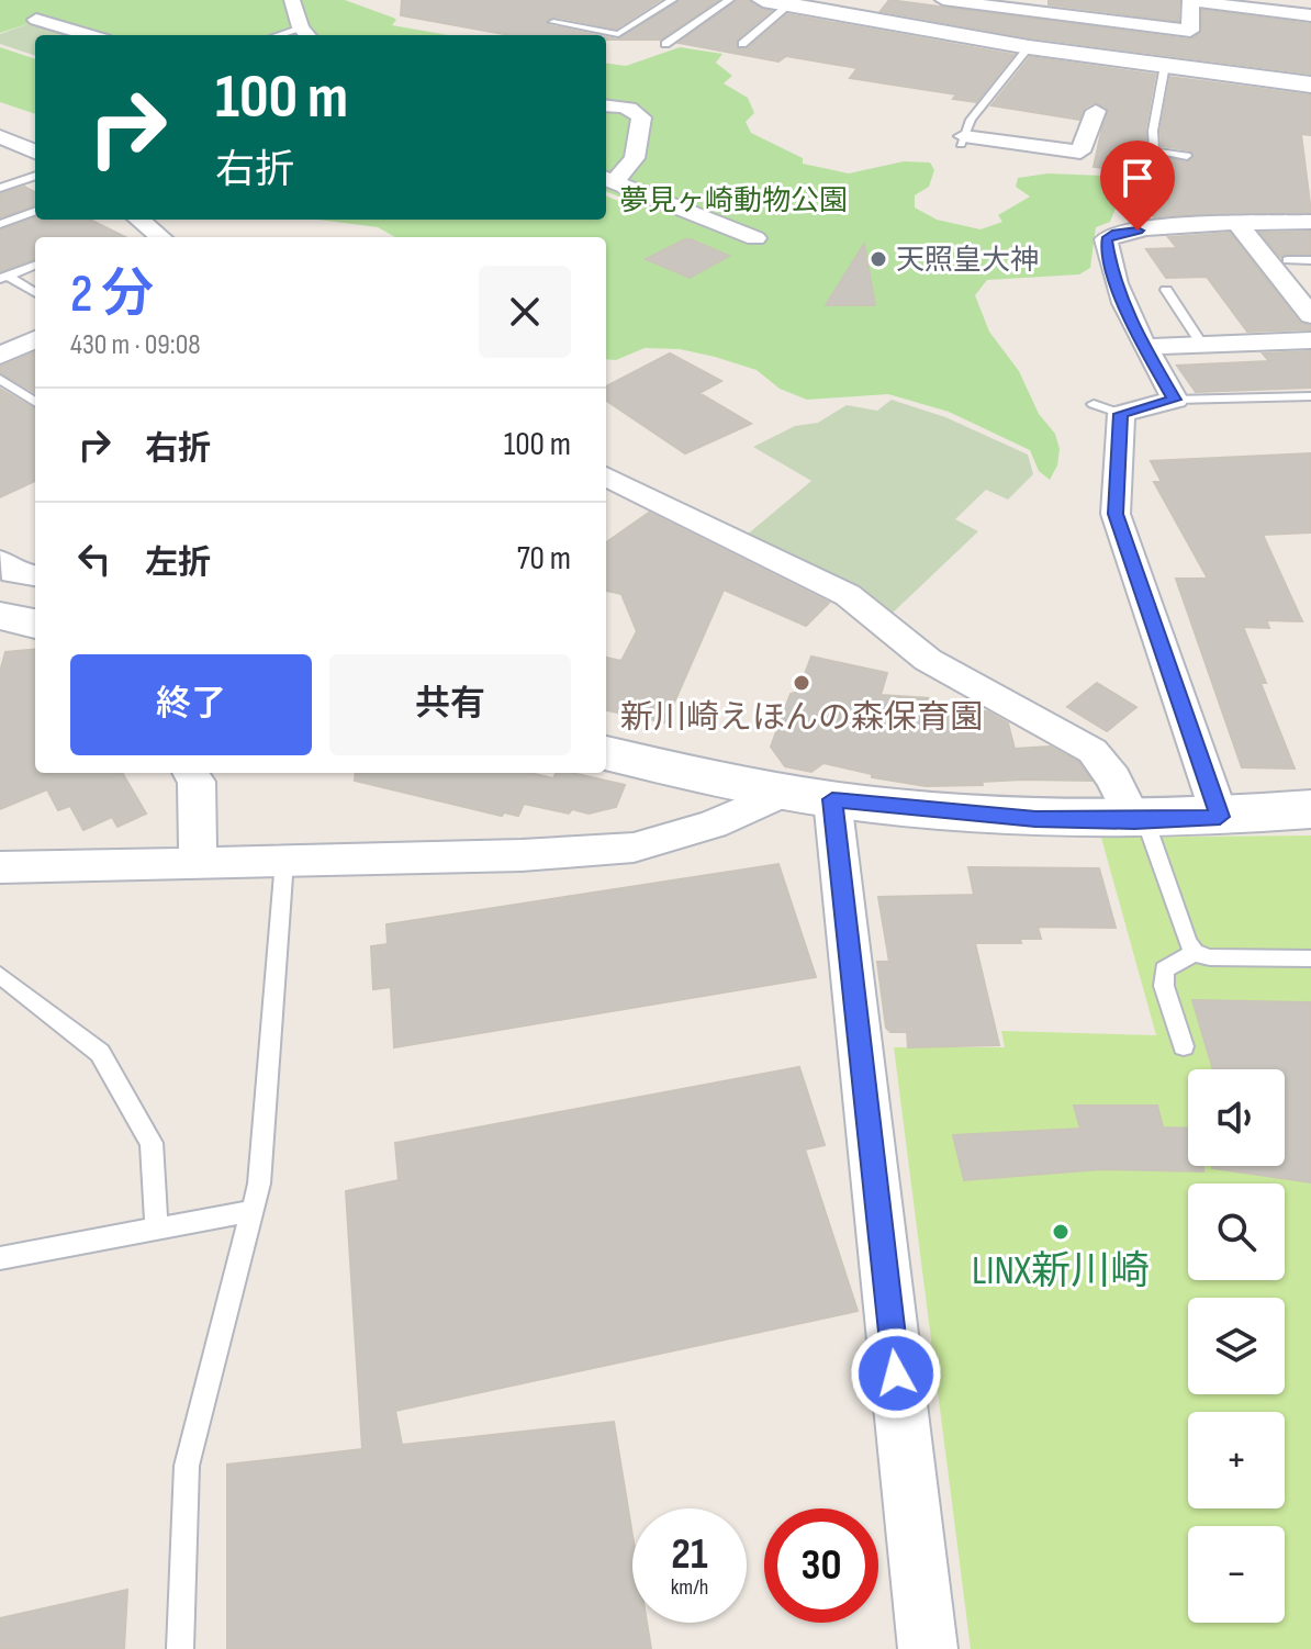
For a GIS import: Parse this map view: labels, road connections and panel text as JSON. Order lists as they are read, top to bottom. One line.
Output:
{"parks":["夢見ヶ崎動物公園"],"places":["天照皇大神","新川崎えほんの森保育園","LINX新川崎"],"page":{"turn":["100 m","右折"],"heading":["2 分","430 m · 09:08"],"list":[{"name":"右折","value":"100 m"},{"name":"左折","value":"70 m"}],"buttons":["終了","共有"],"map_buttons":["+","−"],"speed":"21 km/h","limit":"30"}}
